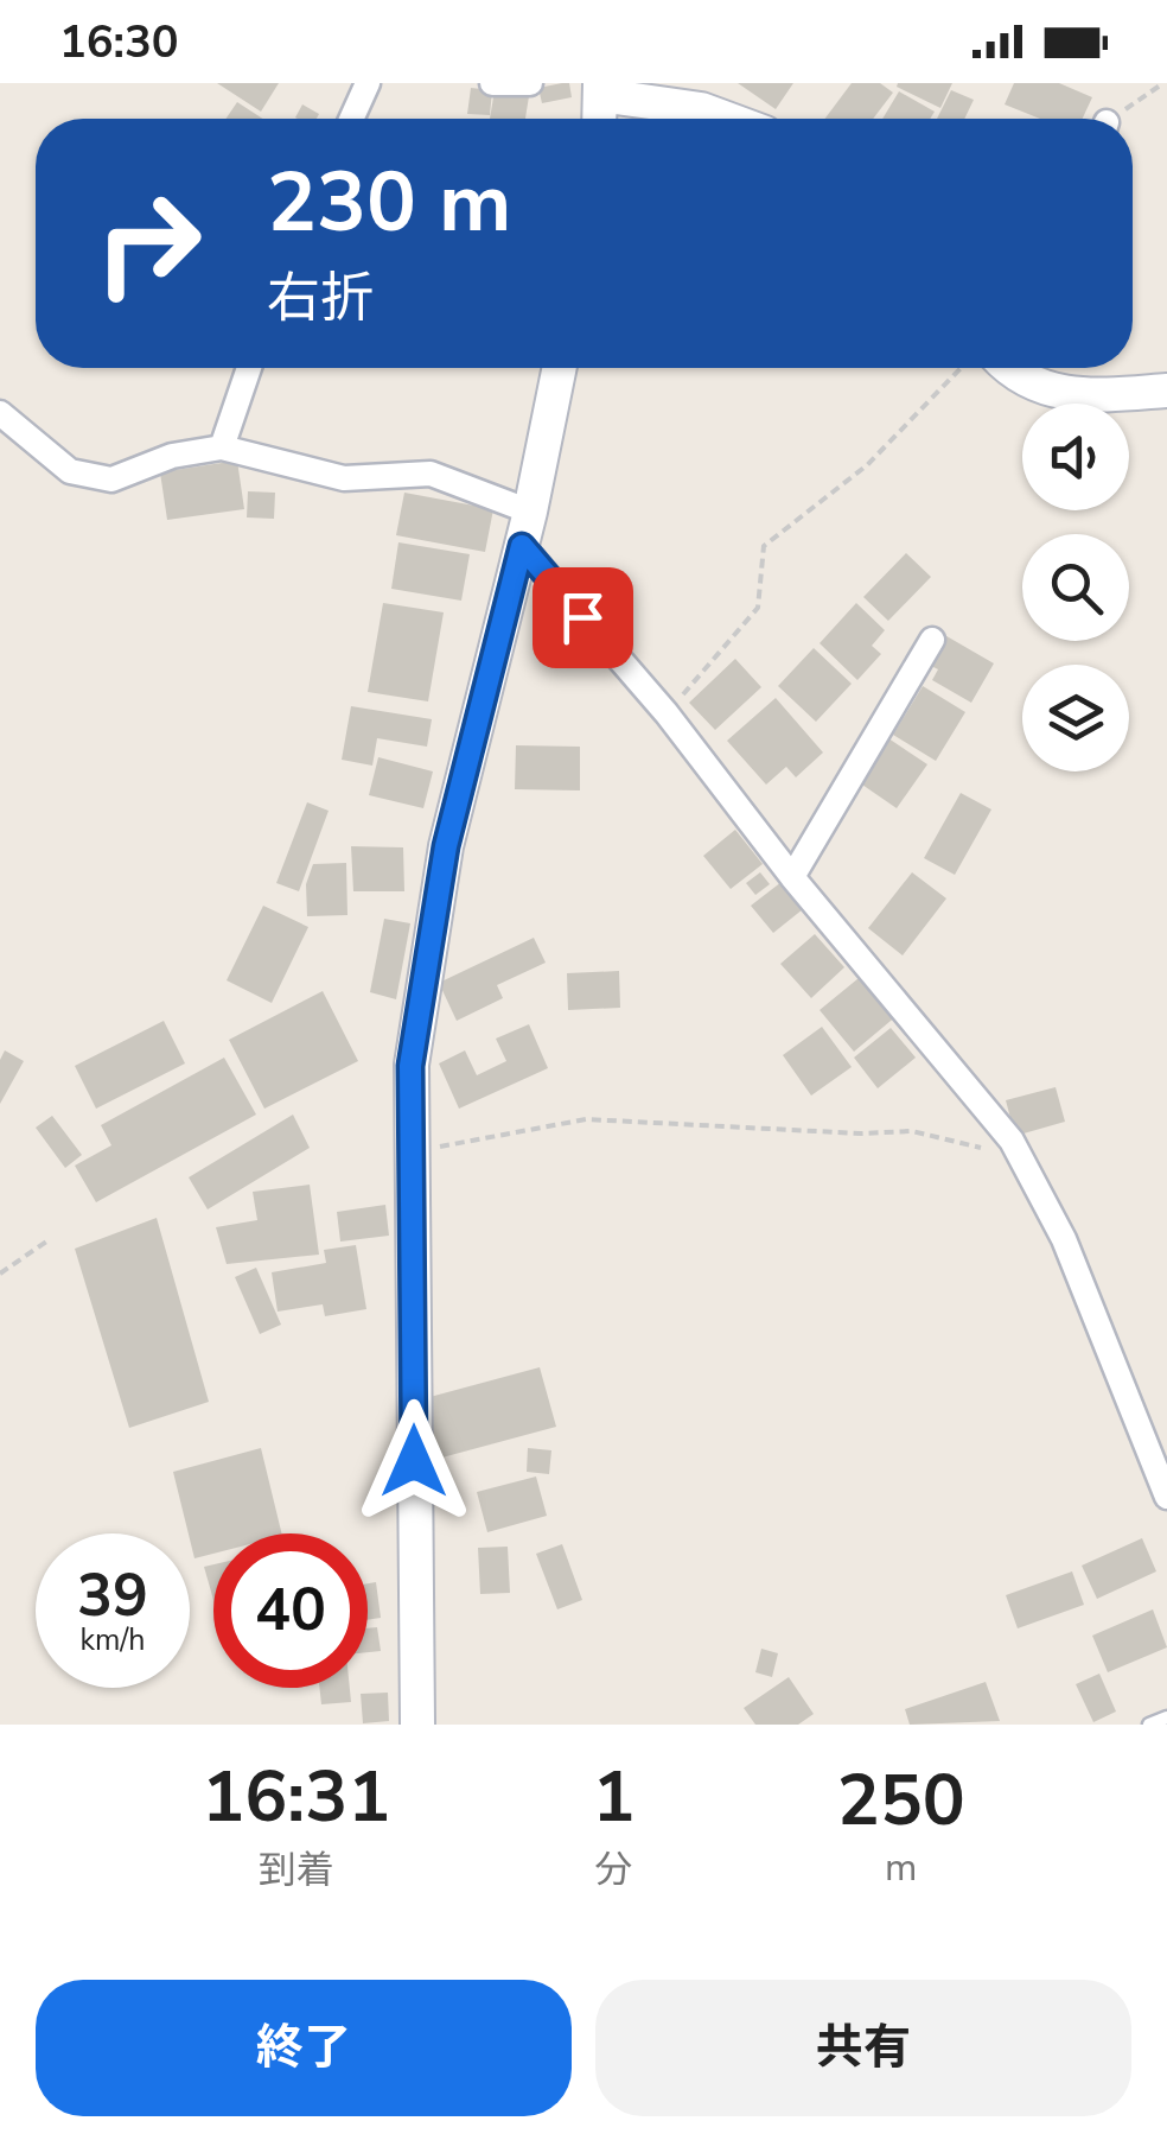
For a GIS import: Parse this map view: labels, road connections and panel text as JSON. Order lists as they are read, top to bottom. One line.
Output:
{"page":{"status":"16:30","turn":["230 m","右折"],"speed":"39 km/h","limit":"40","eta":["16:31","到着","1","分","250","m"],"buttons":["終了","共有"]}}
